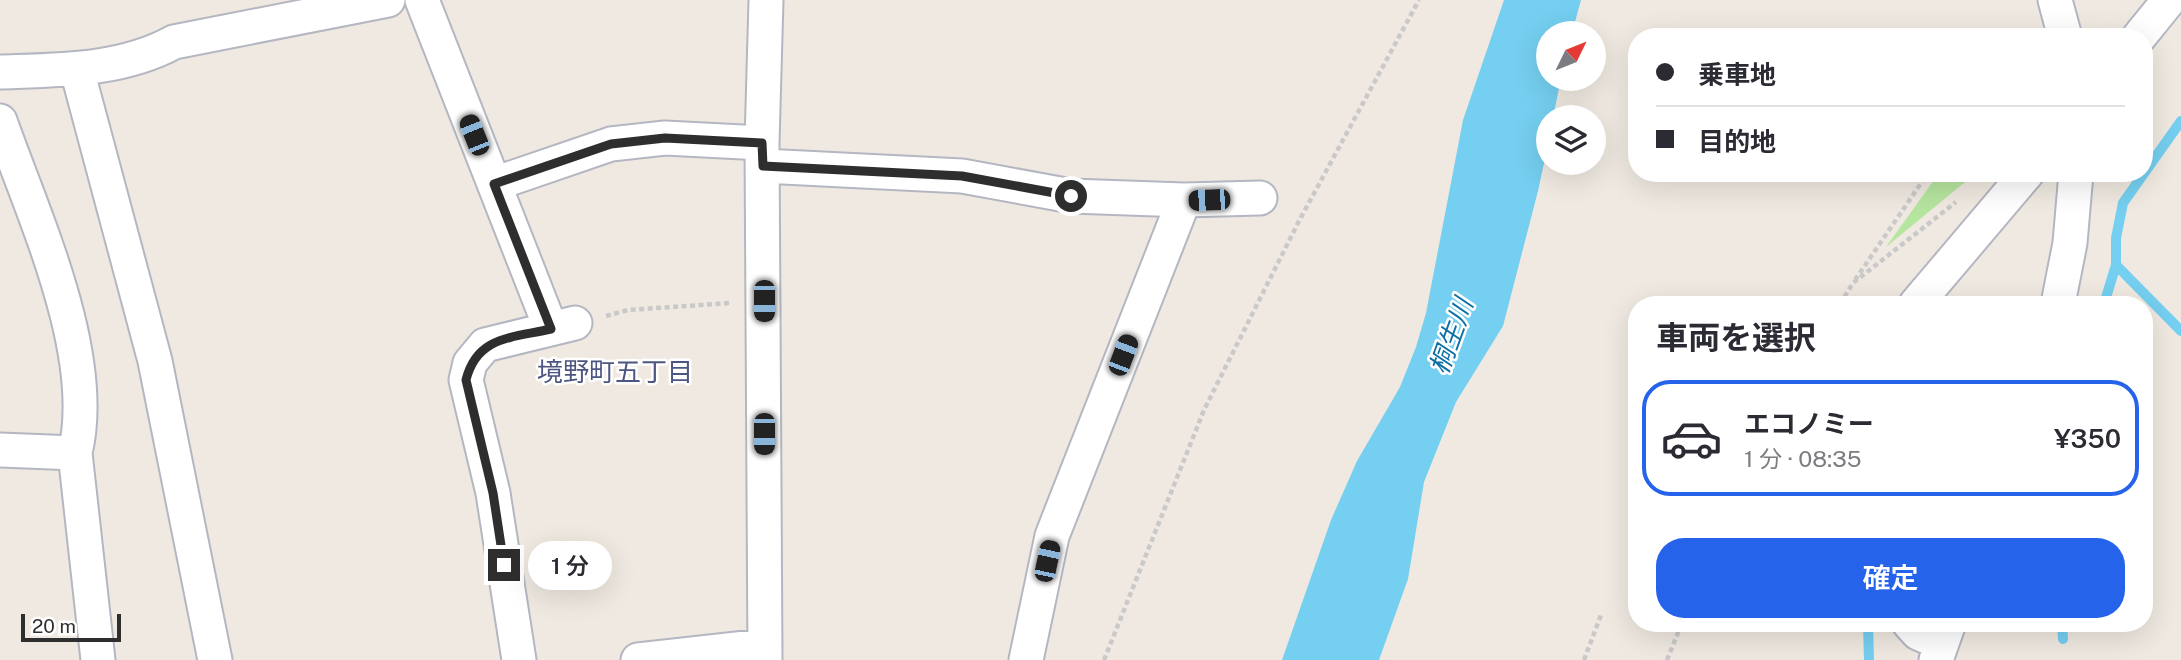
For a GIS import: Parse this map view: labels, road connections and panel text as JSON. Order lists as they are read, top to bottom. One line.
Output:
{"districts":["境野町五丁目"],"water":["桐生川"],"scale_bar":"20 m","north":"top right","page":{"banner":["乗車地","目的地"],"heading":"車両を選択","list":[{"name":"エコノミー","note":"1 分 · 08:35","value":"¥350"}],"buttons":"確定","bubble":"1 分","scale":"20 m"}}
